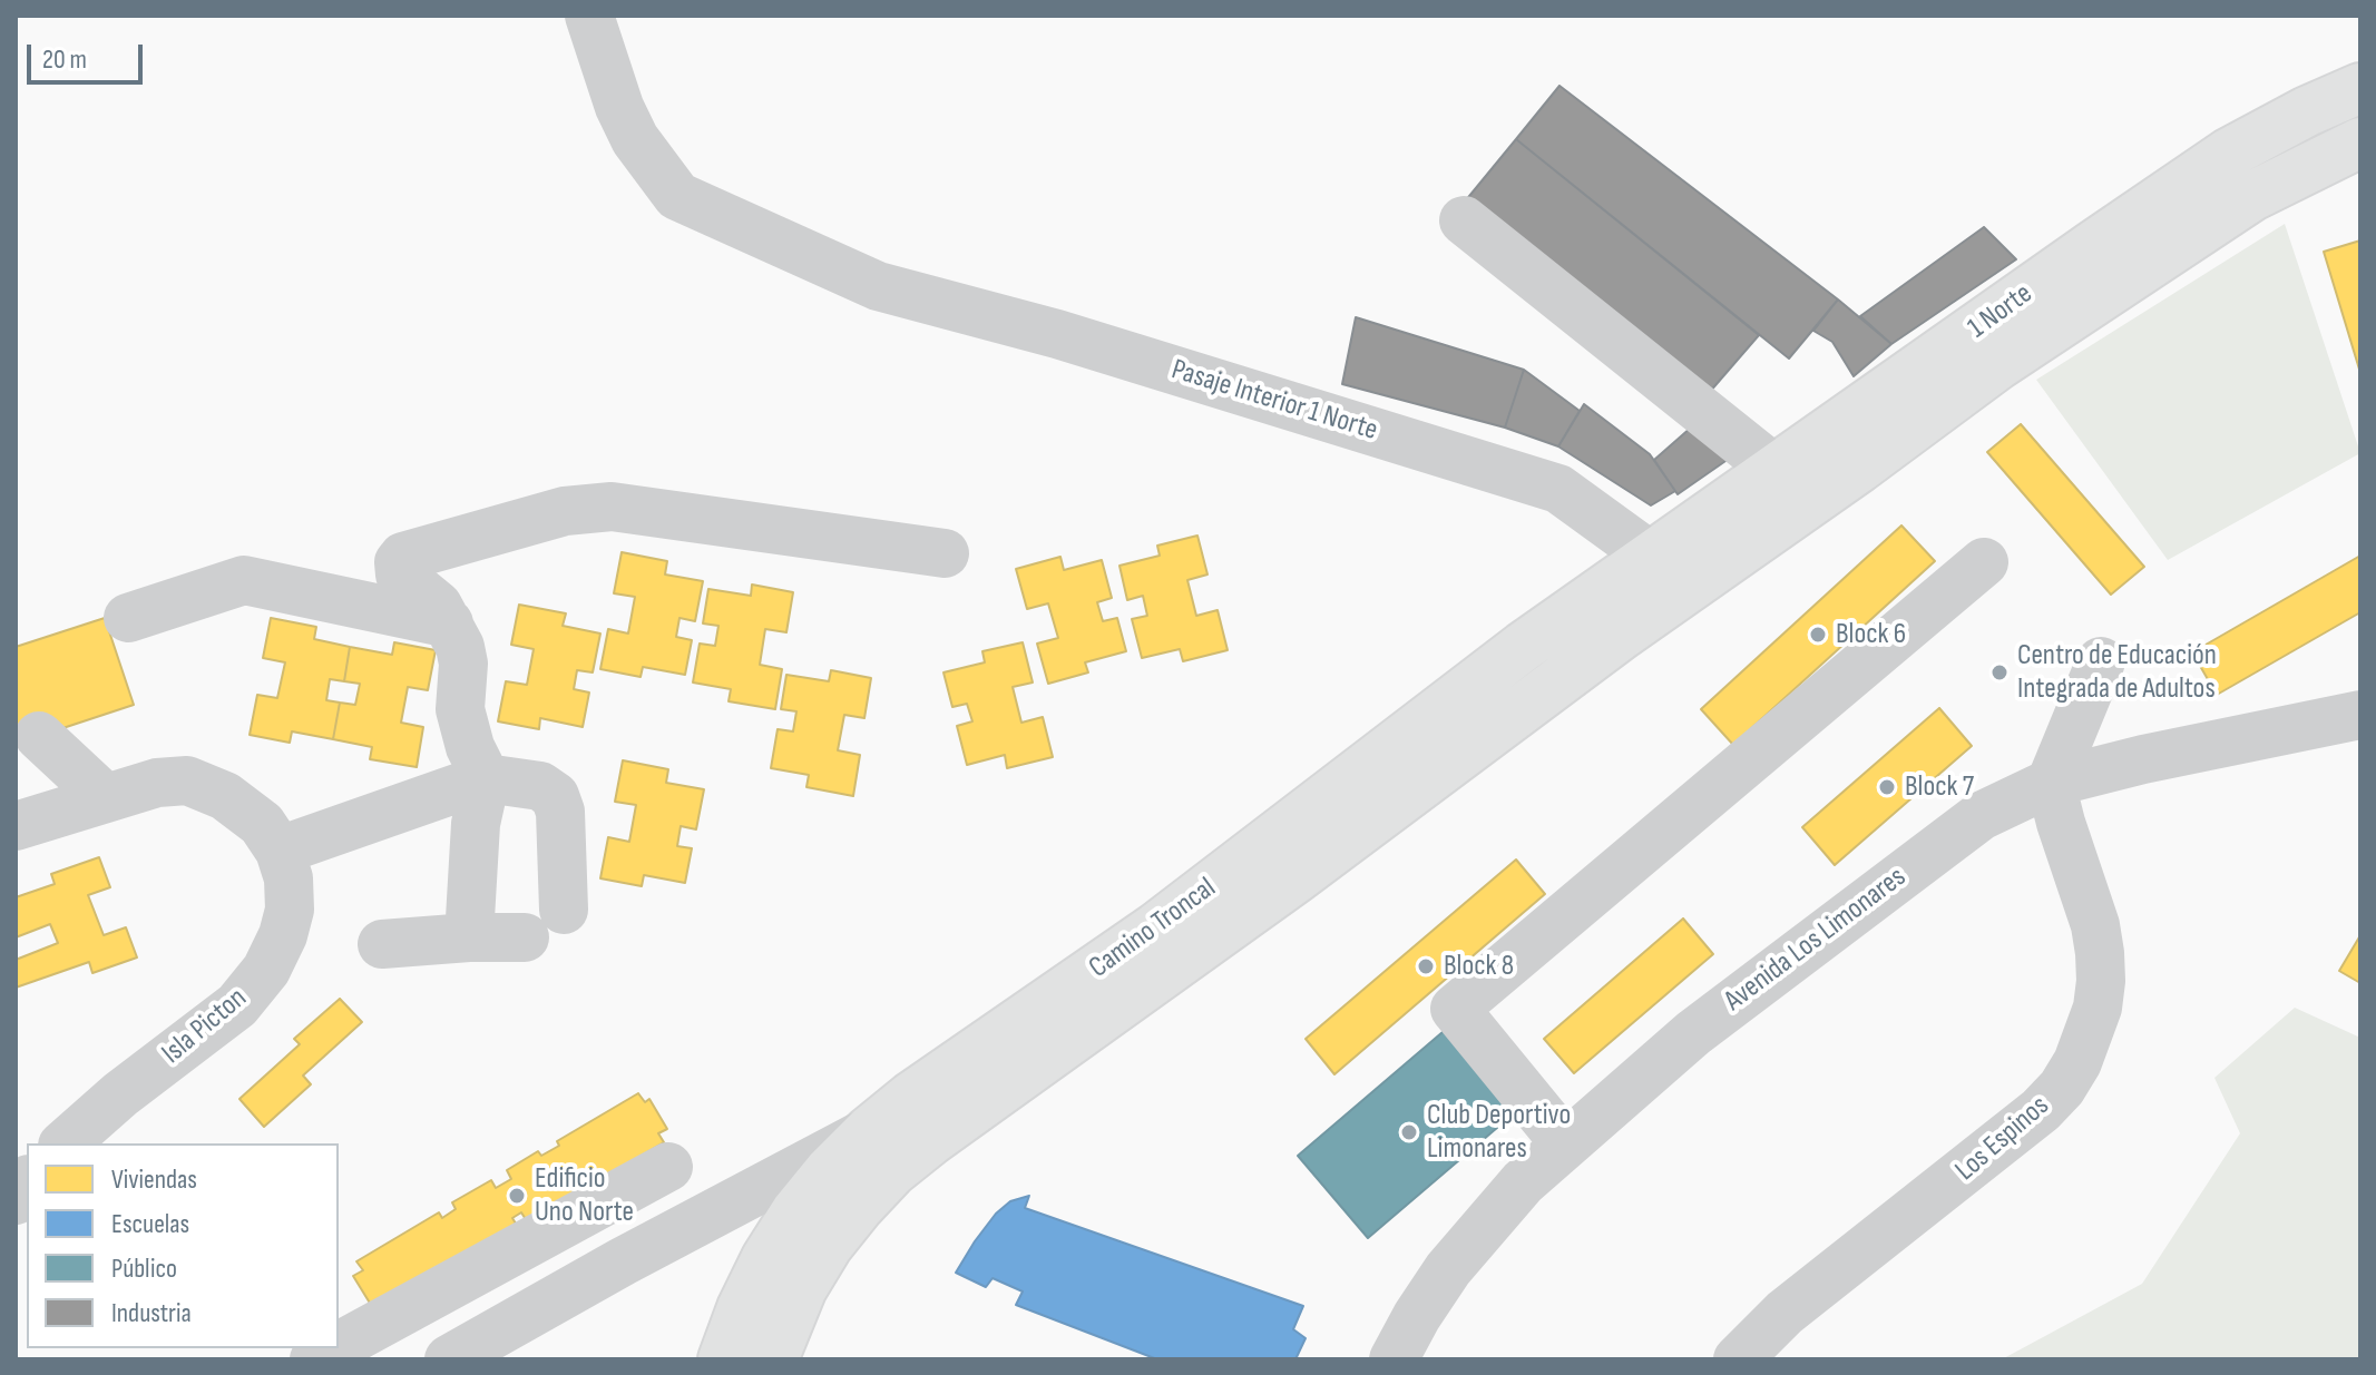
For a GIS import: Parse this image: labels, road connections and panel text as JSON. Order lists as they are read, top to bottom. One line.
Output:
{"streets":{"main road":["1 Norte","Camino Troncal"],"street":["Pasaje Interior 1 Norte","Avenida Los Limonares","Isla Picton","Los Espinos"]},"crossings":[["1 Norte","Pasaje Interior 1 Norte"],["1 Norte","Camino Troncal"],["Pasaje Interior 1 Norte","Camino Troncal"],["Avenida Los Limonares","Los Espinos"]],"places":["Block 6","Centro de Educación Integrada de Adultos","Block 7","Block 8","Club Deportivo Limonares","Edificio Uno Norte"],"legend":["Viviendas","Escuelas","Público","Industria"],"scale_bar":"20 m"}
